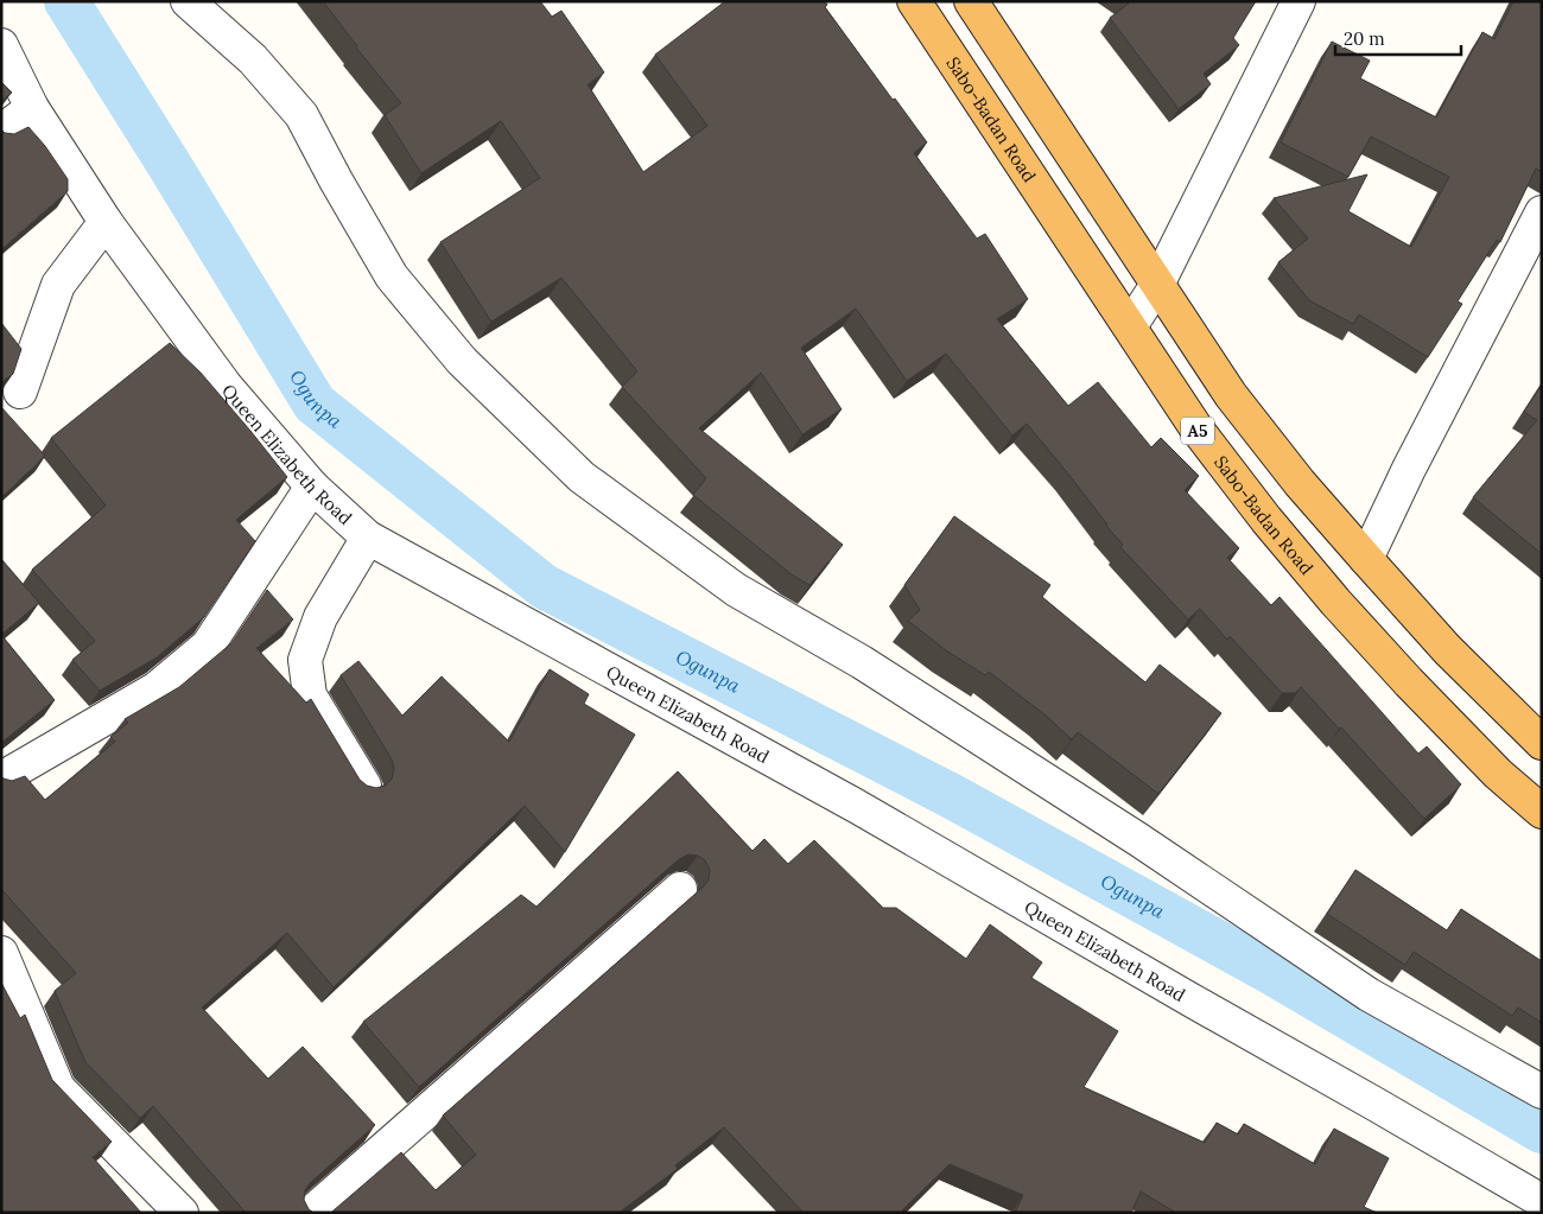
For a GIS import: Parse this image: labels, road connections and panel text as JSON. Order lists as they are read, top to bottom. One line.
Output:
{"streets":{"highway":["Sabo-Badan Road","A5"],"street":["Queen Elizabeth Road"]},"water":["Ogunpa"],"scale_bar":"20 m"}
